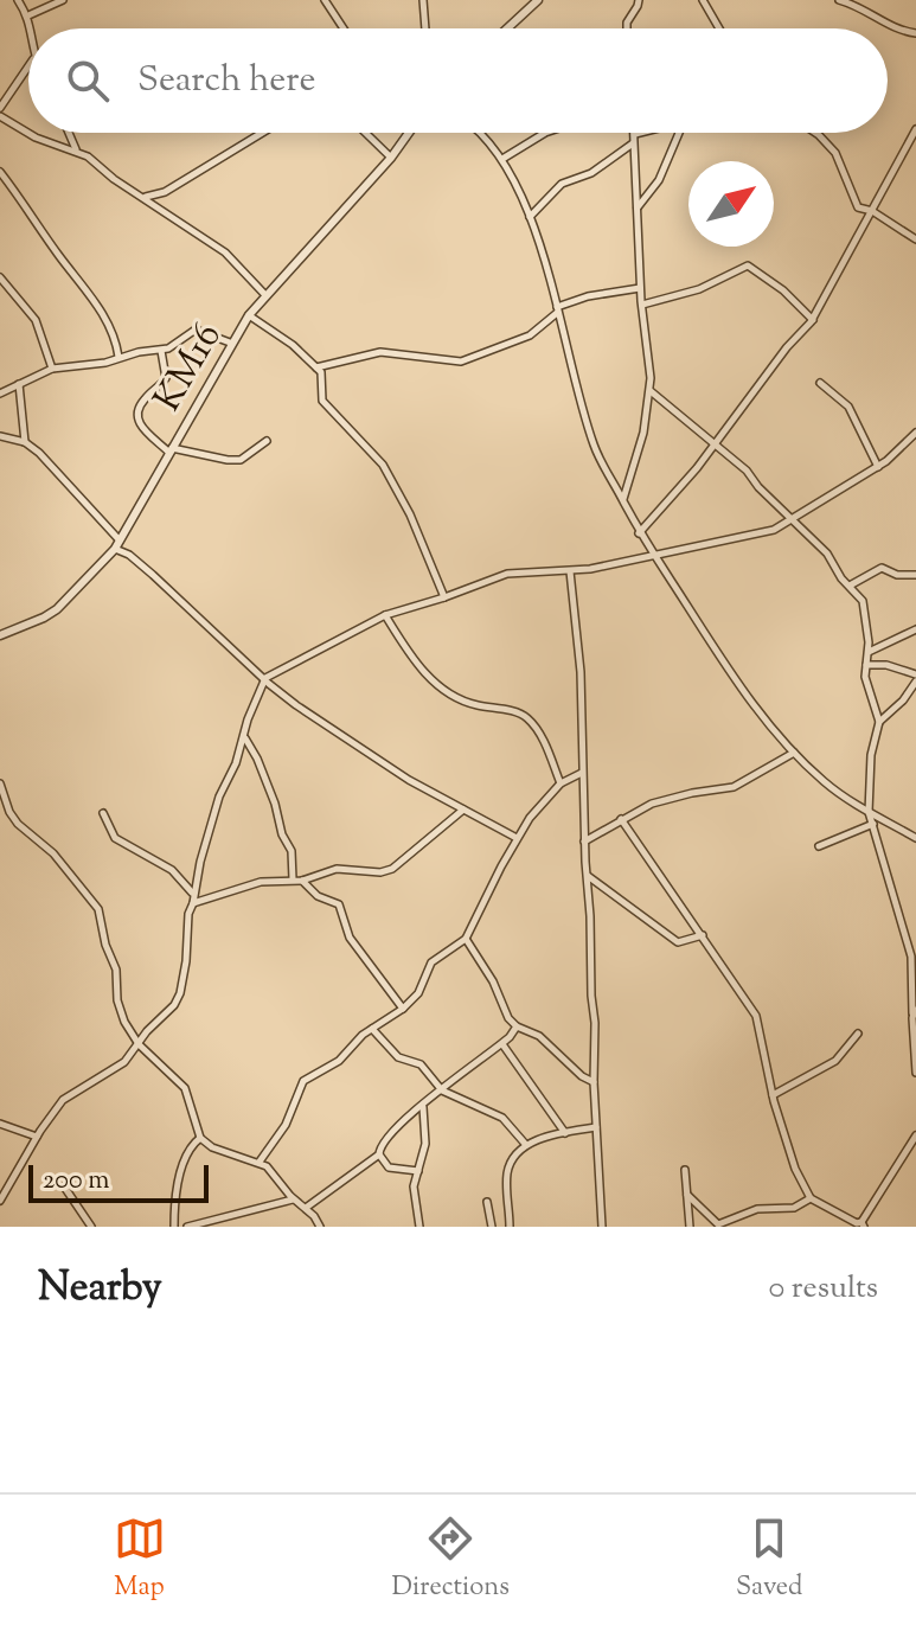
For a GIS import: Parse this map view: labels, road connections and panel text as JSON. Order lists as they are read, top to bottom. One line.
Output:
{"streets":{"street":["KM16"]},"scale_bar":"200 m","north":"top right","page":{"search":"Search here","scale":"200 m","heading":["Nearby","0 results"],"nav":["Map","Directions","Saved"]}}
